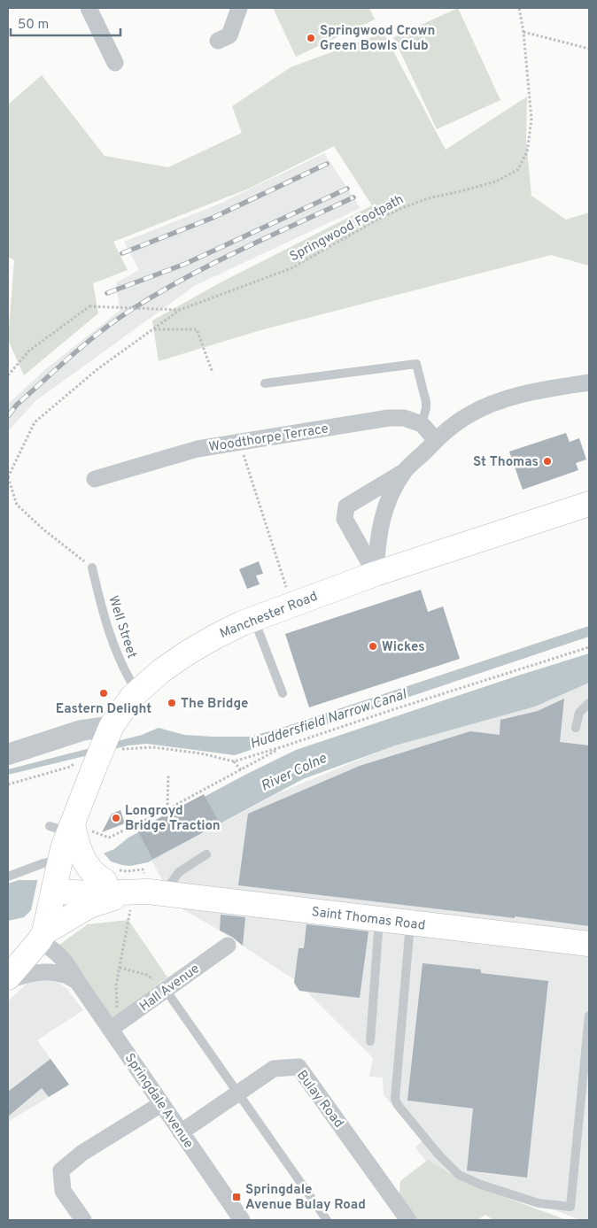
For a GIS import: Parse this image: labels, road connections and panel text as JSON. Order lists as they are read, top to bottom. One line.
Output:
{"streets":{"main road":["Manchester Road","Saint Thomas Road"],"street":["Woodthorpe Terrace","Hall Avenue","Bulay Road","Springdale Avenue"],"lane":["Well Street"],"path":["Springwood Footpath"]},"crossings":[["Manchester Road","Well Street"],["Manchester Road","Saint Thomas Road"],["Hall Avenue","Springdale Avenue"],["Bulay Road","Springdale Avenue"]],"water":["Huddersfield Narrow Canal","River Colne"],"places":{"other":["Springwood Crown Green Bowls Club","St Thomas","Wickes","Eastern Delight","The Bridge","Longroyd Bridge Traction"],"transit":["Springdale Avenue Bulay Road"]},"scale_bar":"50 m"}
